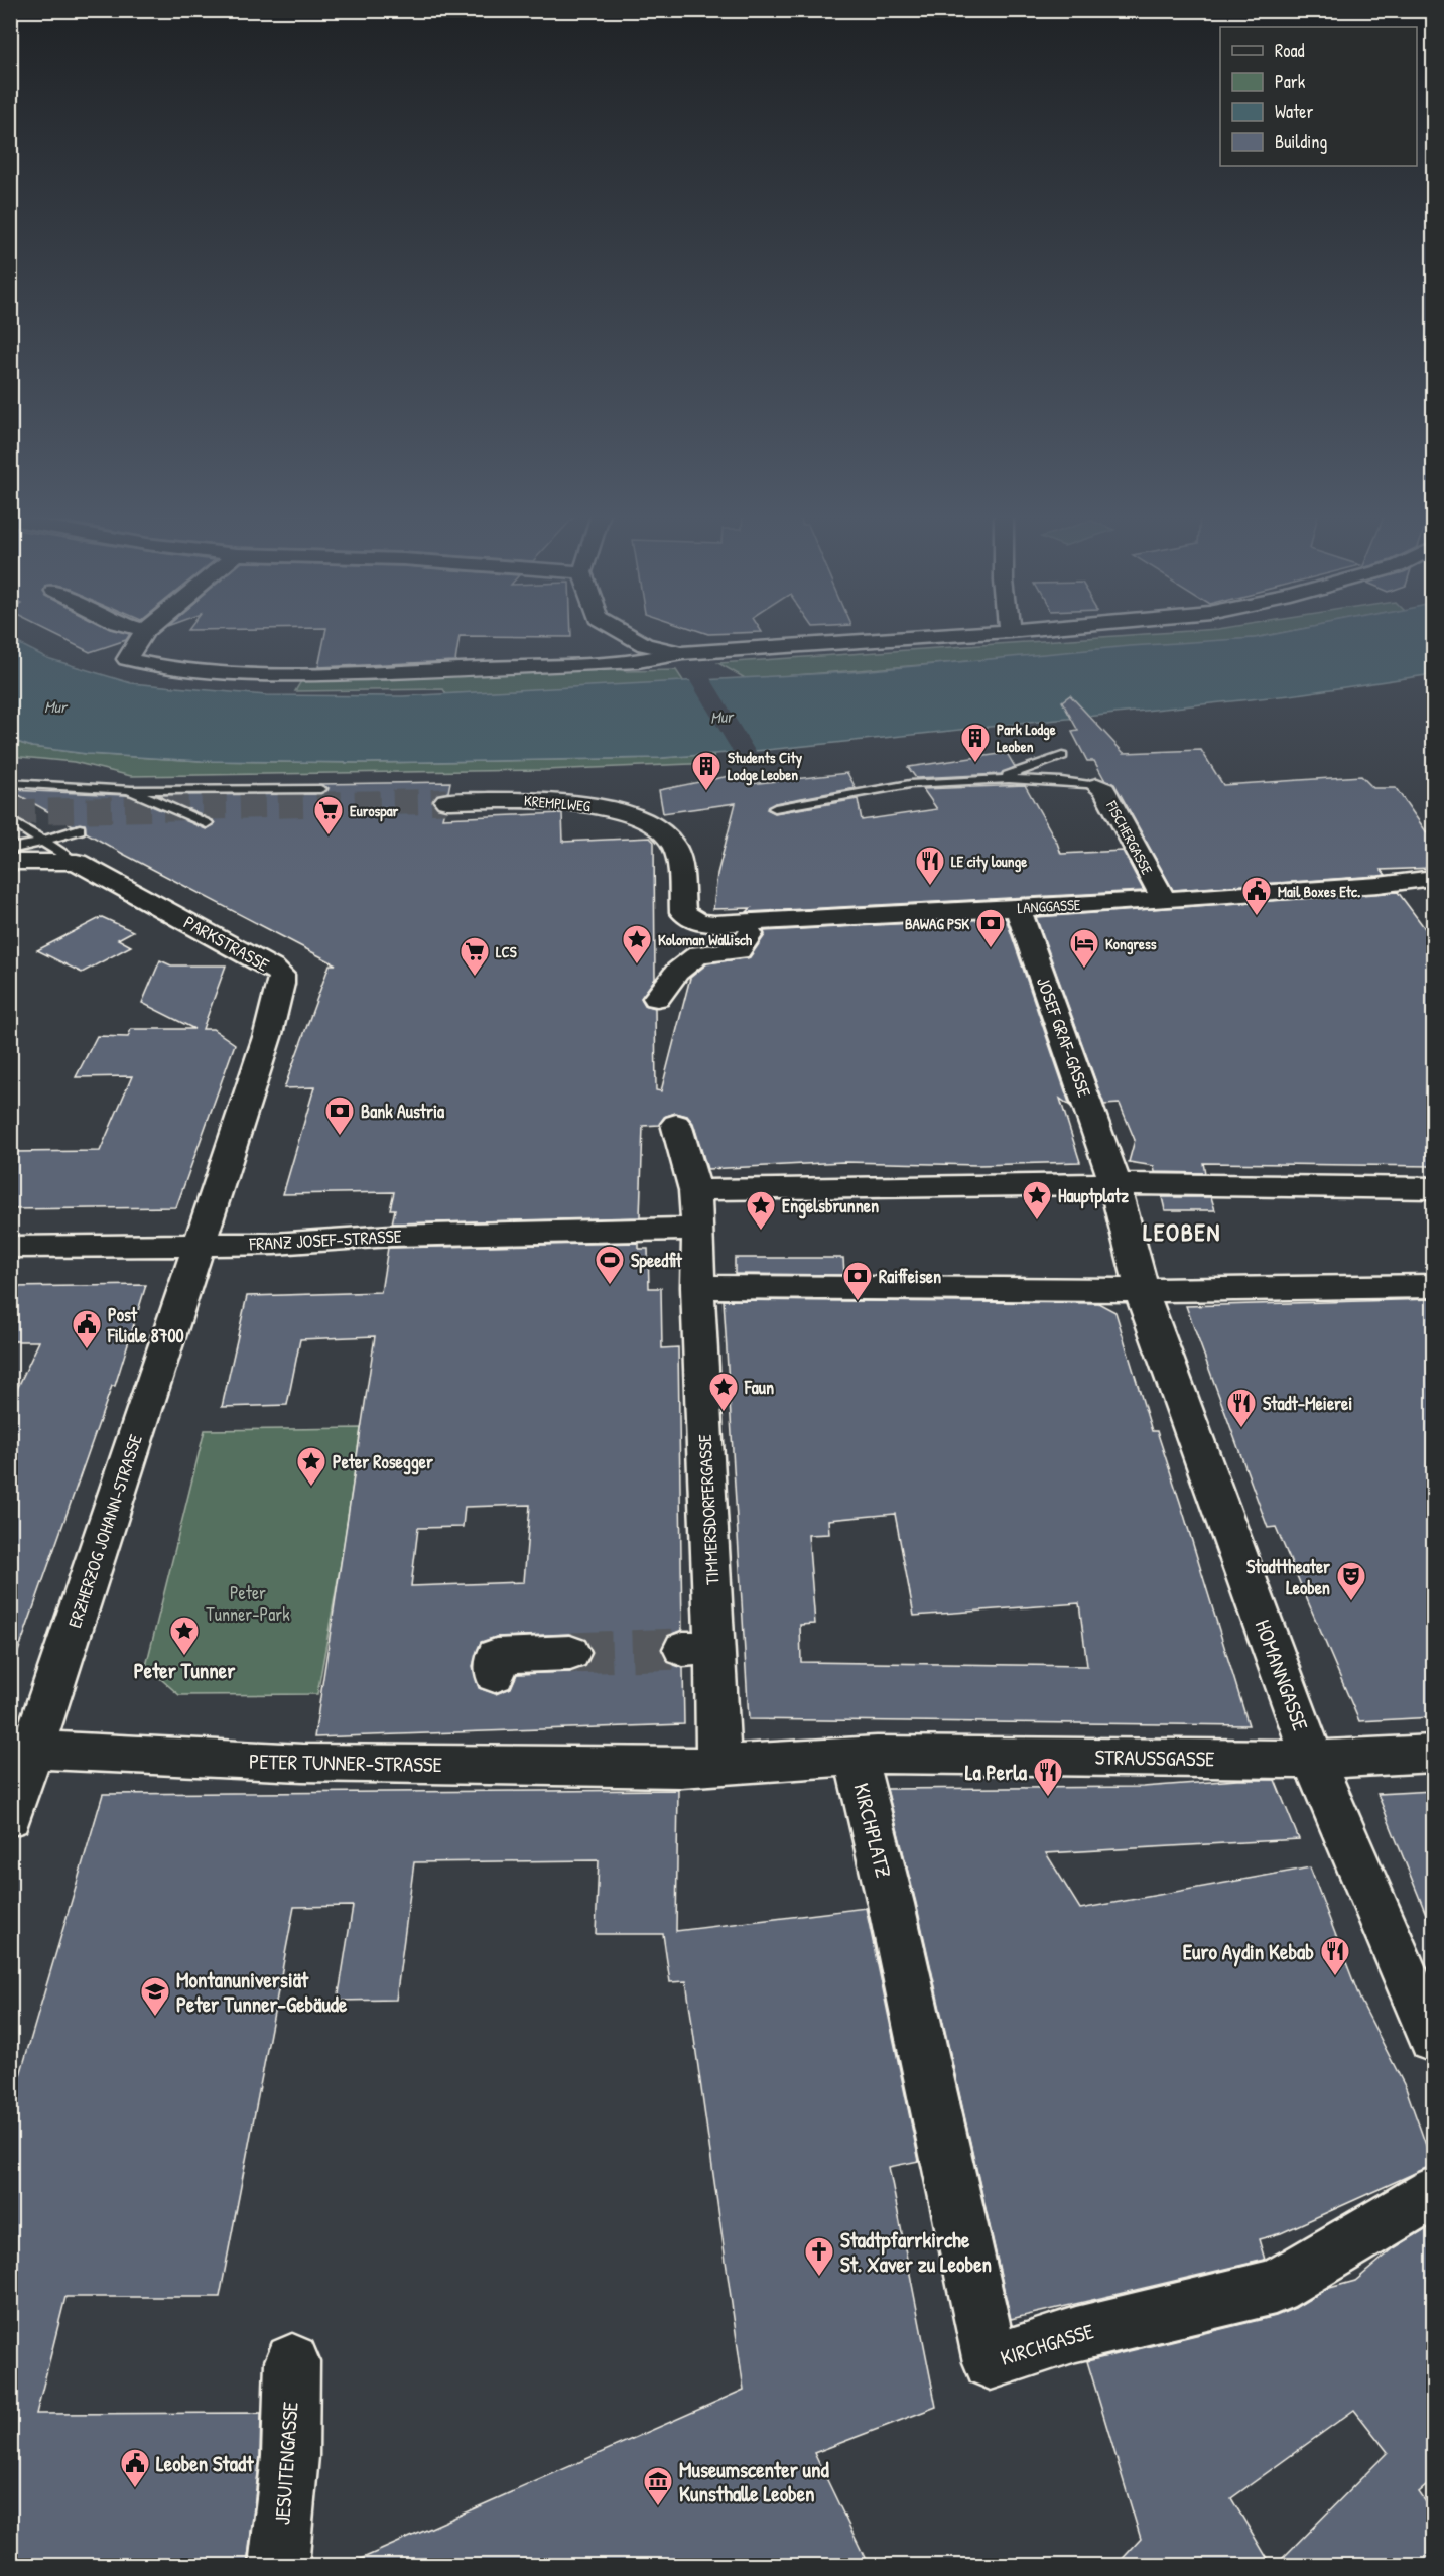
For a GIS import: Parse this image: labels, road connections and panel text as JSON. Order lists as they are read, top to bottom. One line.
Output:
{"streets":{"street":["KREMPLWEG","FISCHERGASSE","LANGGASSE","PARKSTRASSE","JOSEF GRAF-GASSE","FRANZ JOSEF-STRASSE","TIMMERSDORFERGASSE","ERZHERZOG JOHANN-STRASSE","HOMANNGASSE","STRAUSSGASSE","PETER TUNNER-STRASSE","KIRCHPLATZ","KIRCHGASSE","JESUITENGASSE"]},"crossings":[["KREMPLWEG","LANGGASSE"],["FISCHERGASSE","LANGGASSE"],["LANGGASSE","JOSEF GRAF-GASSE"],["PARKSTRASSE","FRANZ JOSEF-STRASSE"],["PARKSTRASSE","ERZHERZOG JOHANN-STRASSE"],["FRANZ JOSEF-STRASSE","ERZHERZOG JOHANN-STRASSE"],["TIMMERSDORFERGASSE","PETER TUNNER-STRASSE"],["ERZHERZOG JOHANN-STRASSE","PETER TUNNER-STRASSE"],["HOMANNGASSE","STRAUSSGASSE"],["STRAUSSGASSE","KIRCHPLATZ"],["KIRCHPLATZ","KIRCHGASSE"]],"districts":["LEOBEN"],"water":["Mur"],"parks":["Peter Tunner-Park"],"places":{"building":["Park Lodge Leoben","Students City Lodge Leoben"],"supermarket":["Eurospar","LCS"],"restaurant":["LE city lounge","Stadt-Meierei","La Perla","Euro Aydin Kebab"],"public building":["Mail Boxes Etc.","Post Filiale 8700","Leoben Stadt"],"bank":["BAWAG PSK","Bank Austria","Raiffeisen"],"place":["Koloman Wallisch","Hauptplatz","Engelsbrunnen","Faun","Peter Rosegger","Peter Tunner"],"hotel":["Kongress"],"sports":["Speedfit"],"theatre":["Stadttheater Leoben"],"school or university":["Montanuniversiät Peter Tunner-Gebäude"],"church":["Stadtpfarrkirche St. Xaver zu Leoben"],"museum":["Museumscenter und Kunsthalle Leoben"]},"legend":["Road","Park","Water","Building"]}
